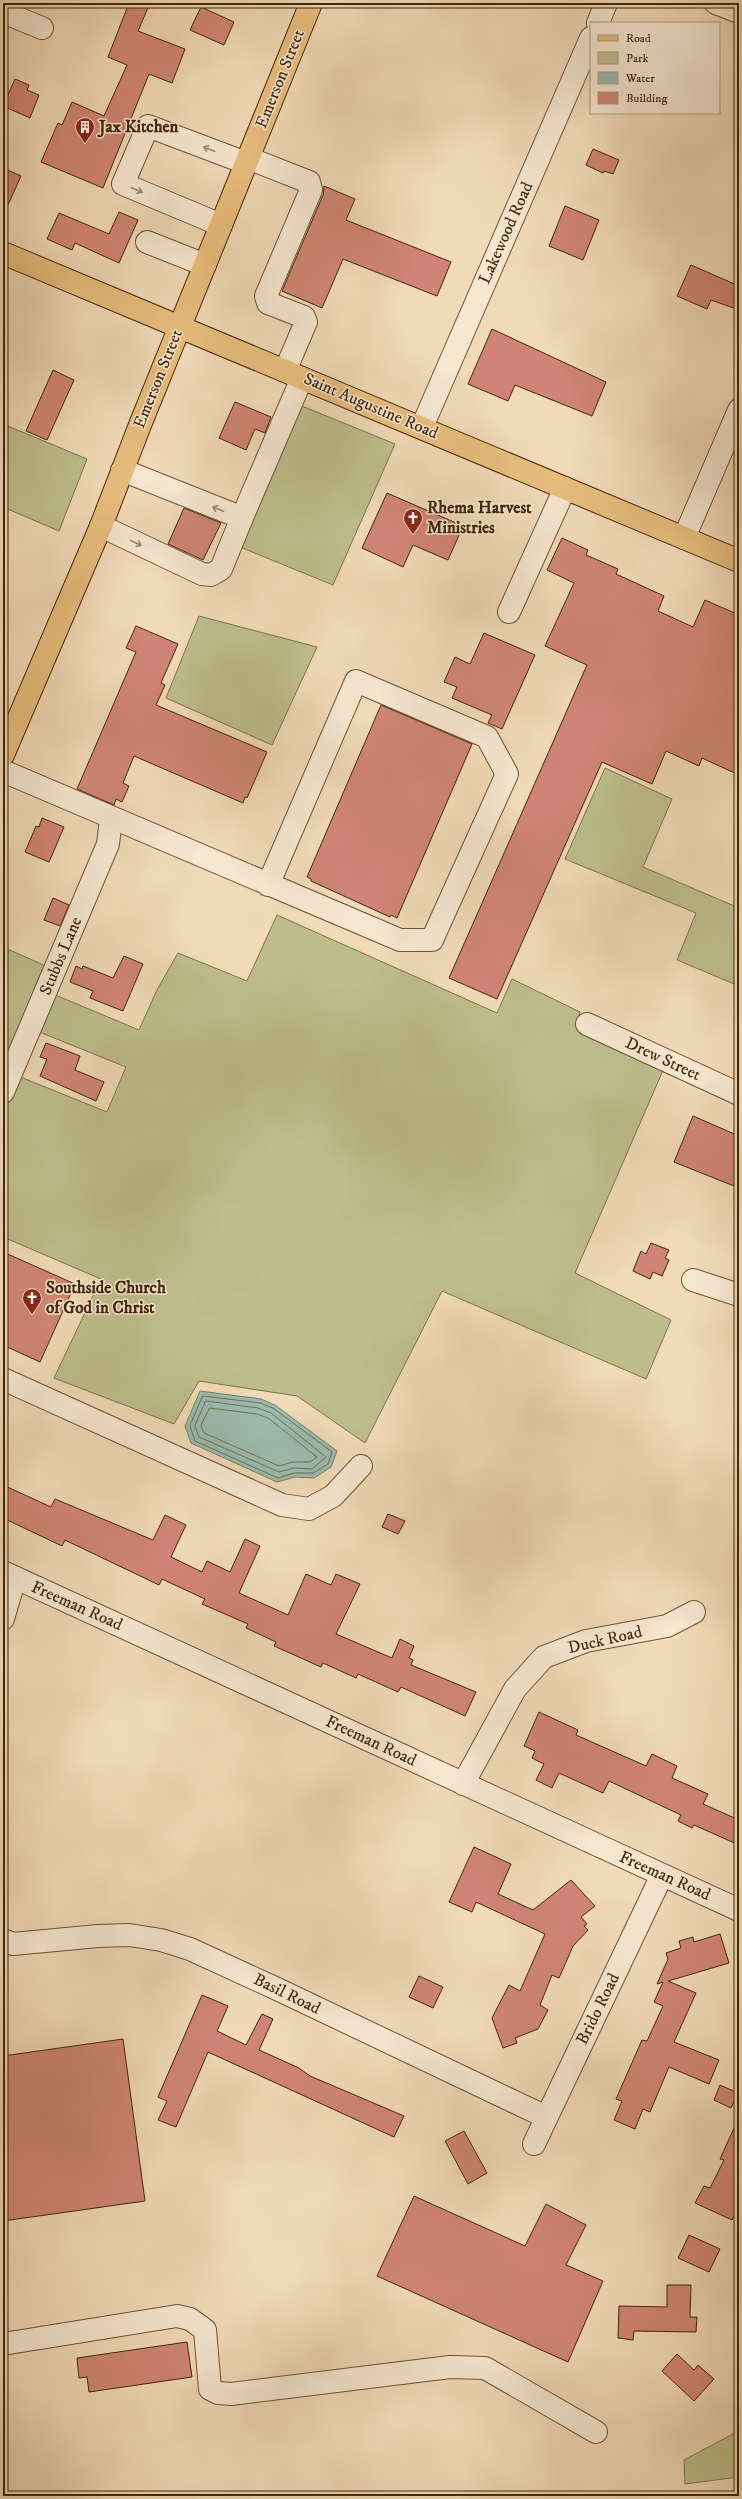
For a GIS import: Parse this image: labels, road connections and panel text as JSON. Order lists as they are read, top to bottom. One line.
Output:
{"streets":{"main road":["Emerson Street","Saint Augustine Road"],"street":["Lakewood Road","Stubbs Lane","Drew Street","Freeman Road","Duck Road","Basil Road","Brido Road"]},"crossings":[["Emerson Street","Saint Augustine Road"],["Lakewood Road","Saint Augustine Road"],["Freeman Road","Duck Road"],["Freeman Road","Brido Road"],["Basil Road","Brido Road"]],"places":{"building":["Jax Kitchen"],"church":["Rhema Harvest Ministries","Southside Church of God in Christ"]},"legend":["Road","Park","Water","Building"]}
